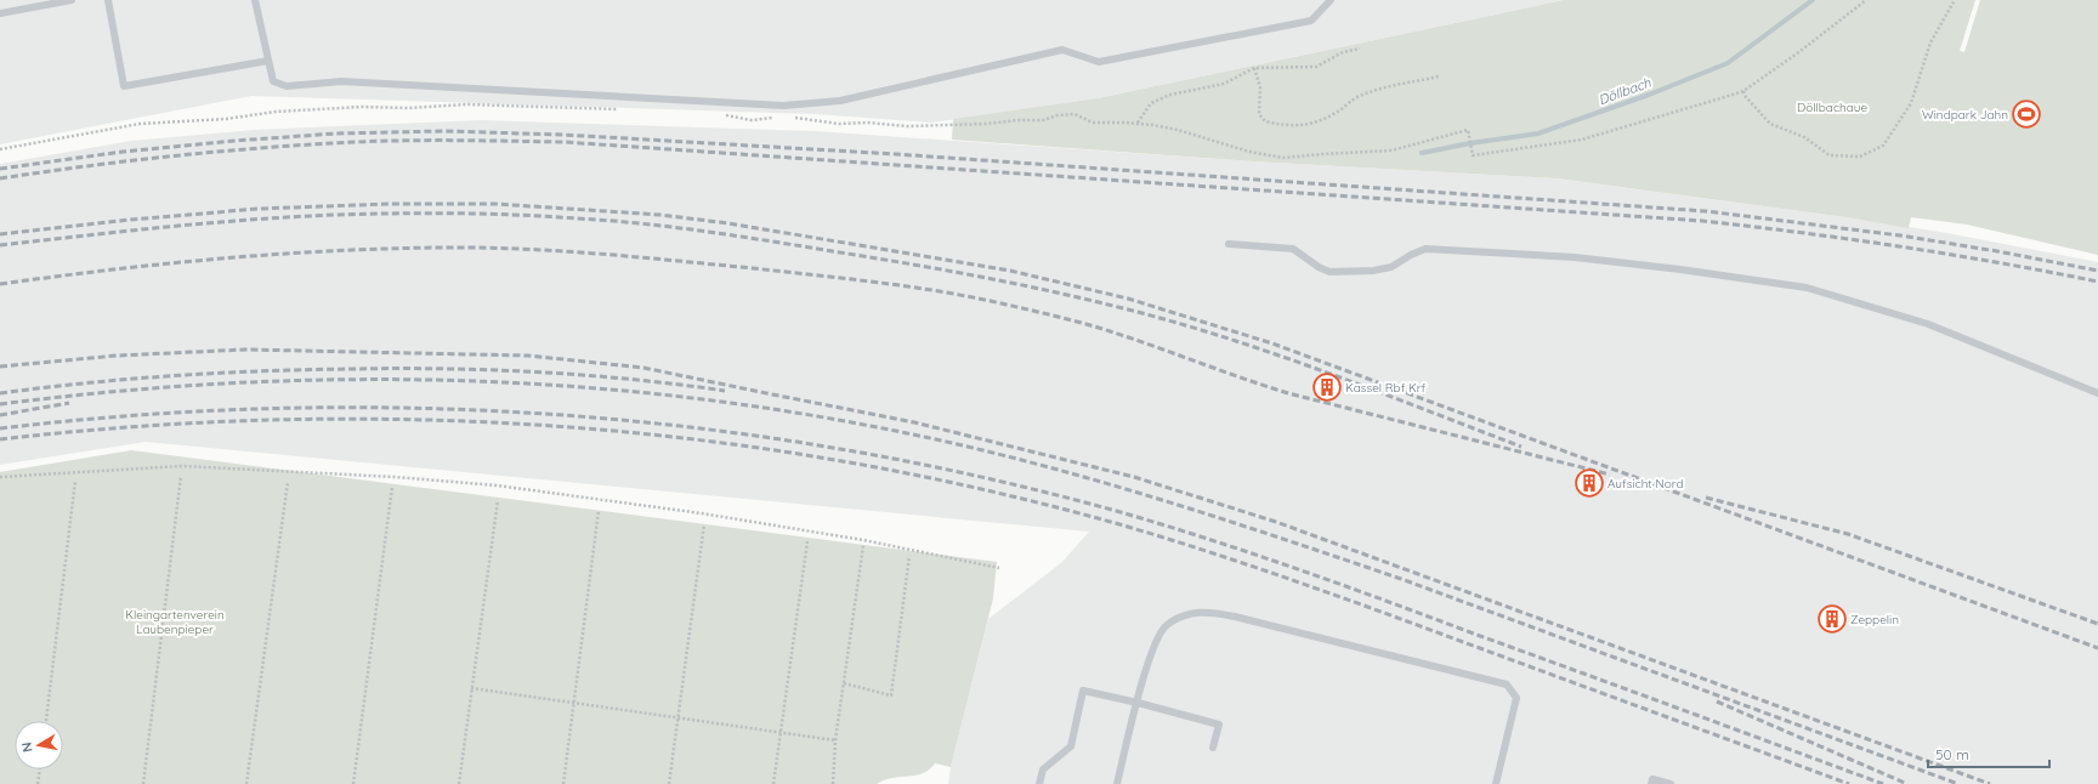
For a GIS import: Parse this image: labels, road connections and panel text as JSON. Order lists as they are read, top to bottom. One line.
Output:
{"water":["Döllbach"],"parks":["Döllbachaue","Kleingartenverein Laubenpieper"],"places":{"sports":["Windpark Jahn"],"building":["Kassel Rbf Krf","Aufsicht Nord","Zeppelin"]},"scale_bar":"50 m","north":"left"}
